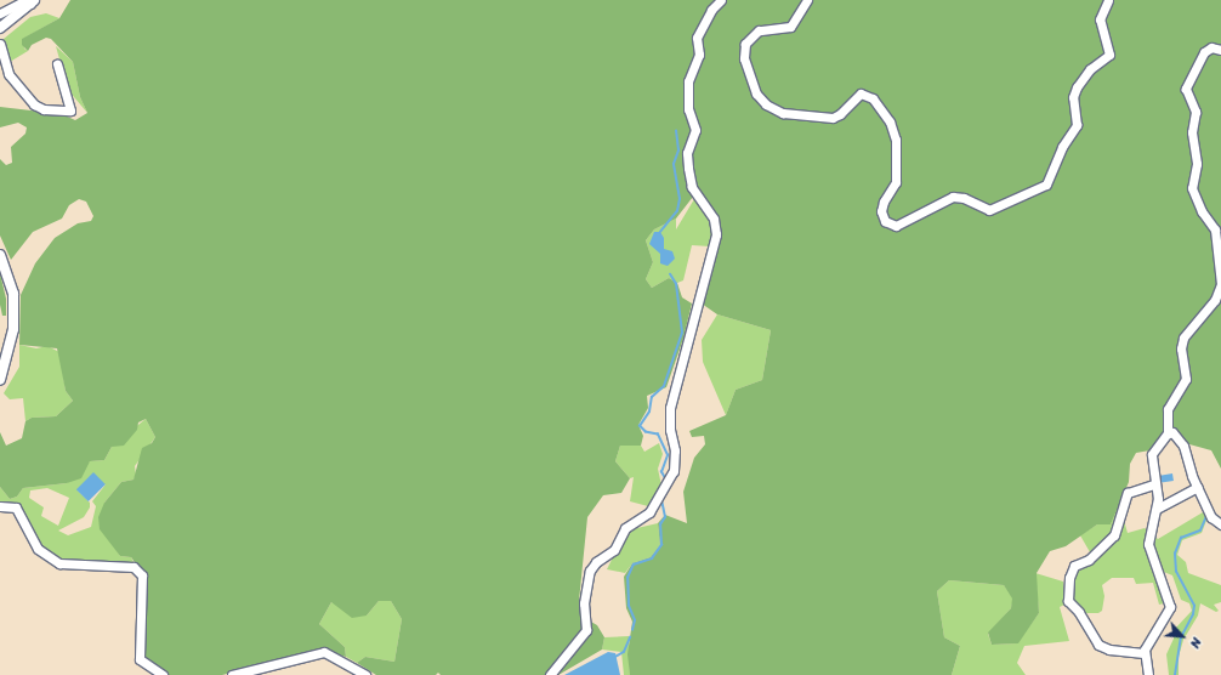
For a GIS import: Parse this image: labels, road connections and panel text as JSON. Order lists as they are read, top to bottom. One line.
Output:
{"north":"bottom right"}
